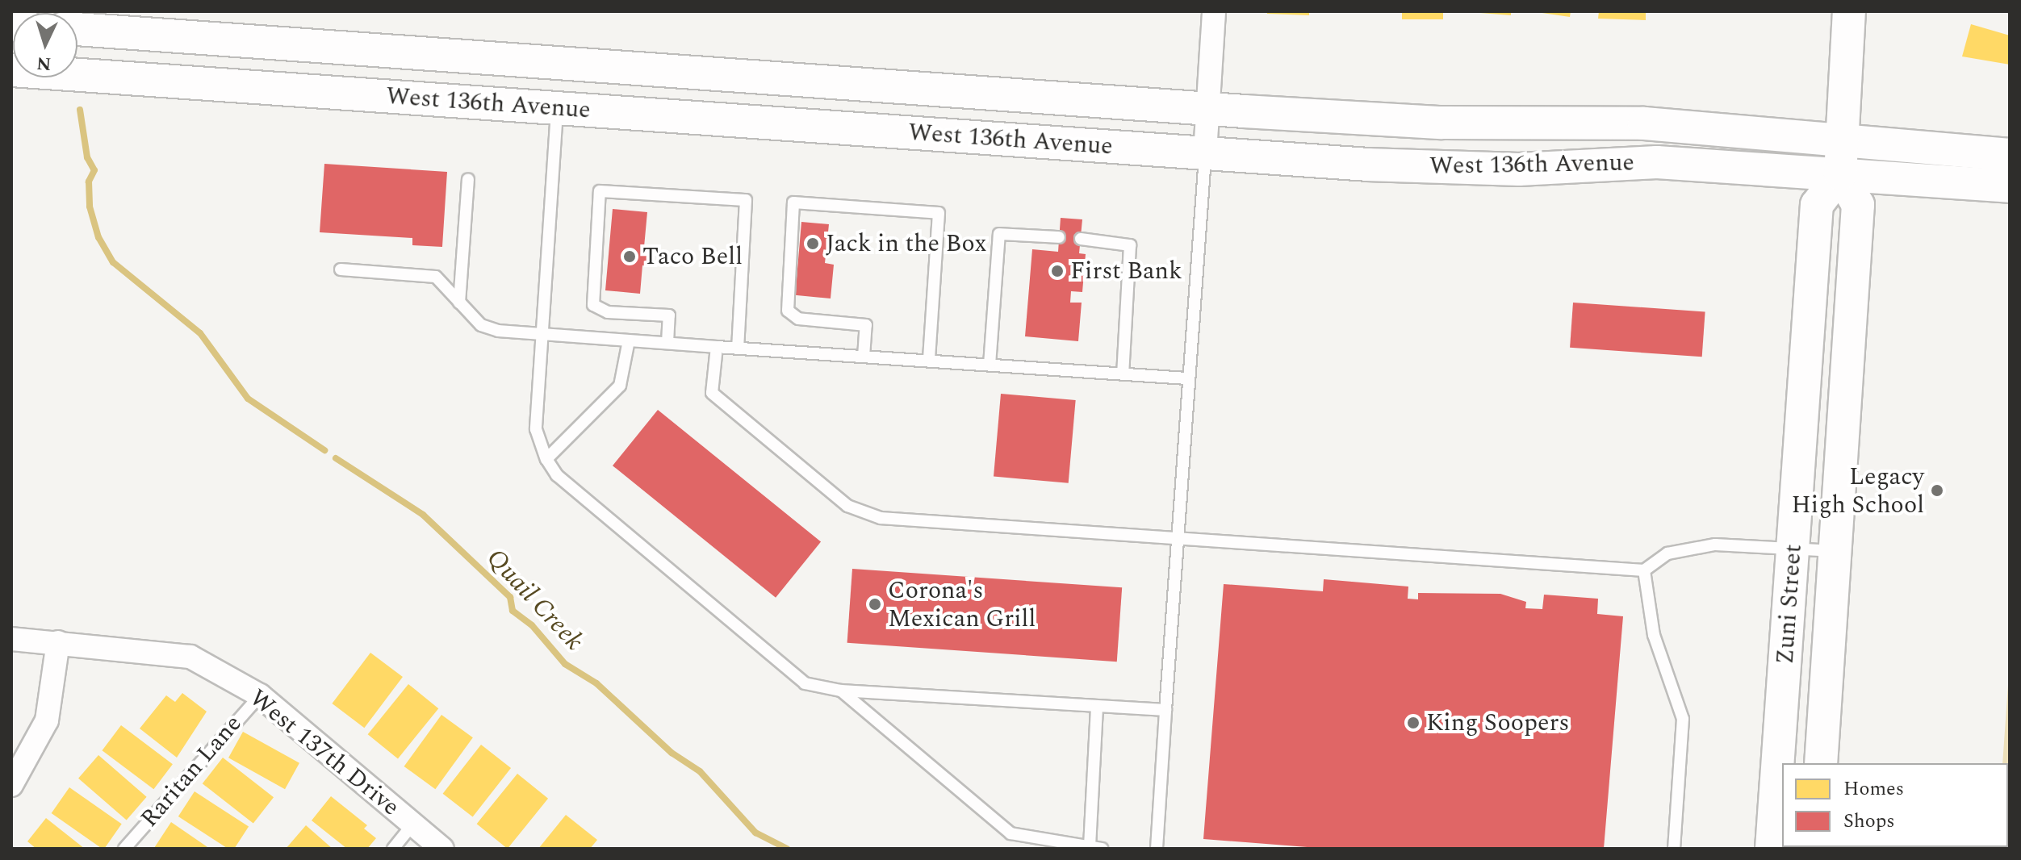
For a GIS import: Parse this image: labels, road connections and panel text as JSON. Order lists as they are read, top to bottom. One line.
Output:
{"streets":{"main road":["West 136th Avenue","Zuni Street"],"street":["West 137th Drive"],"lane":["Raritan Lane"]},"crossings":[["West 136th Avenue","Zuni Street"],["West 137th Drive","Raritan Lane"]],"water":["Quail Creek"],"places":["Jack in the Box","Taco Bell","First Bank","Legacy High School","Corona's Mexican Grill","King Soopers"],"legend":["Homes","Shops"],"north":"bottom"}
